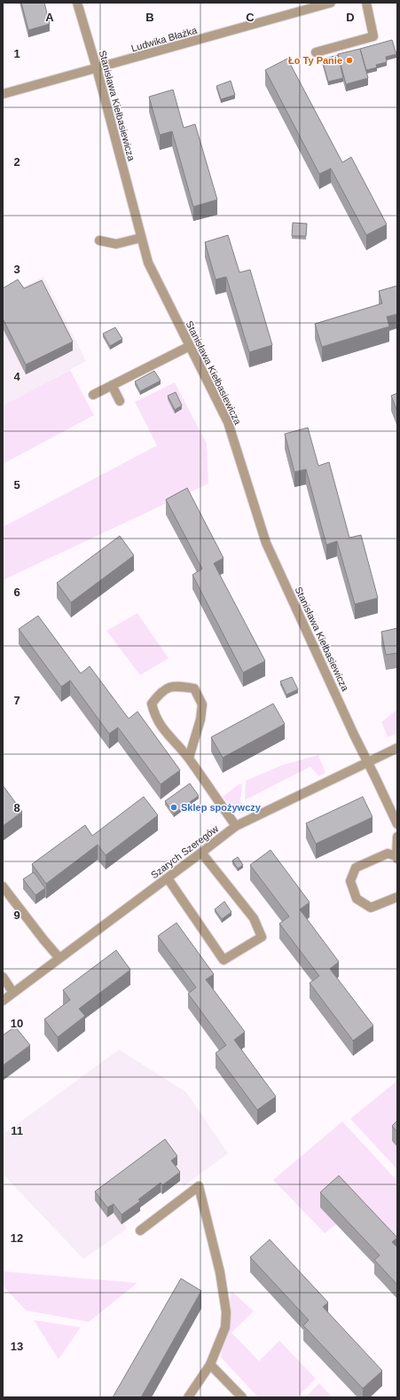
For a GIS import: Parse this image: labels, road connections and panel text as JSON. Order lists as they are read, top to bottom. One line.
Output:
{"streets":{"street":["Ludwika Błażka","Stanisława Kiełbasiewicza","Szarych Szeregów"]},"crossings":[["Ludwika Błażka","Stanisława Kiełbasiewicza"],["Stanisława Kiełbasiewicza","Szarych Szeregów"]],"places":["Ło Ty Panie","Sklep spożywczy"],"grid":{"columns":["A","B","C","D"],"rows":["1","2","3","4","5","6","7","8","9","10","11","12","13"]}}
